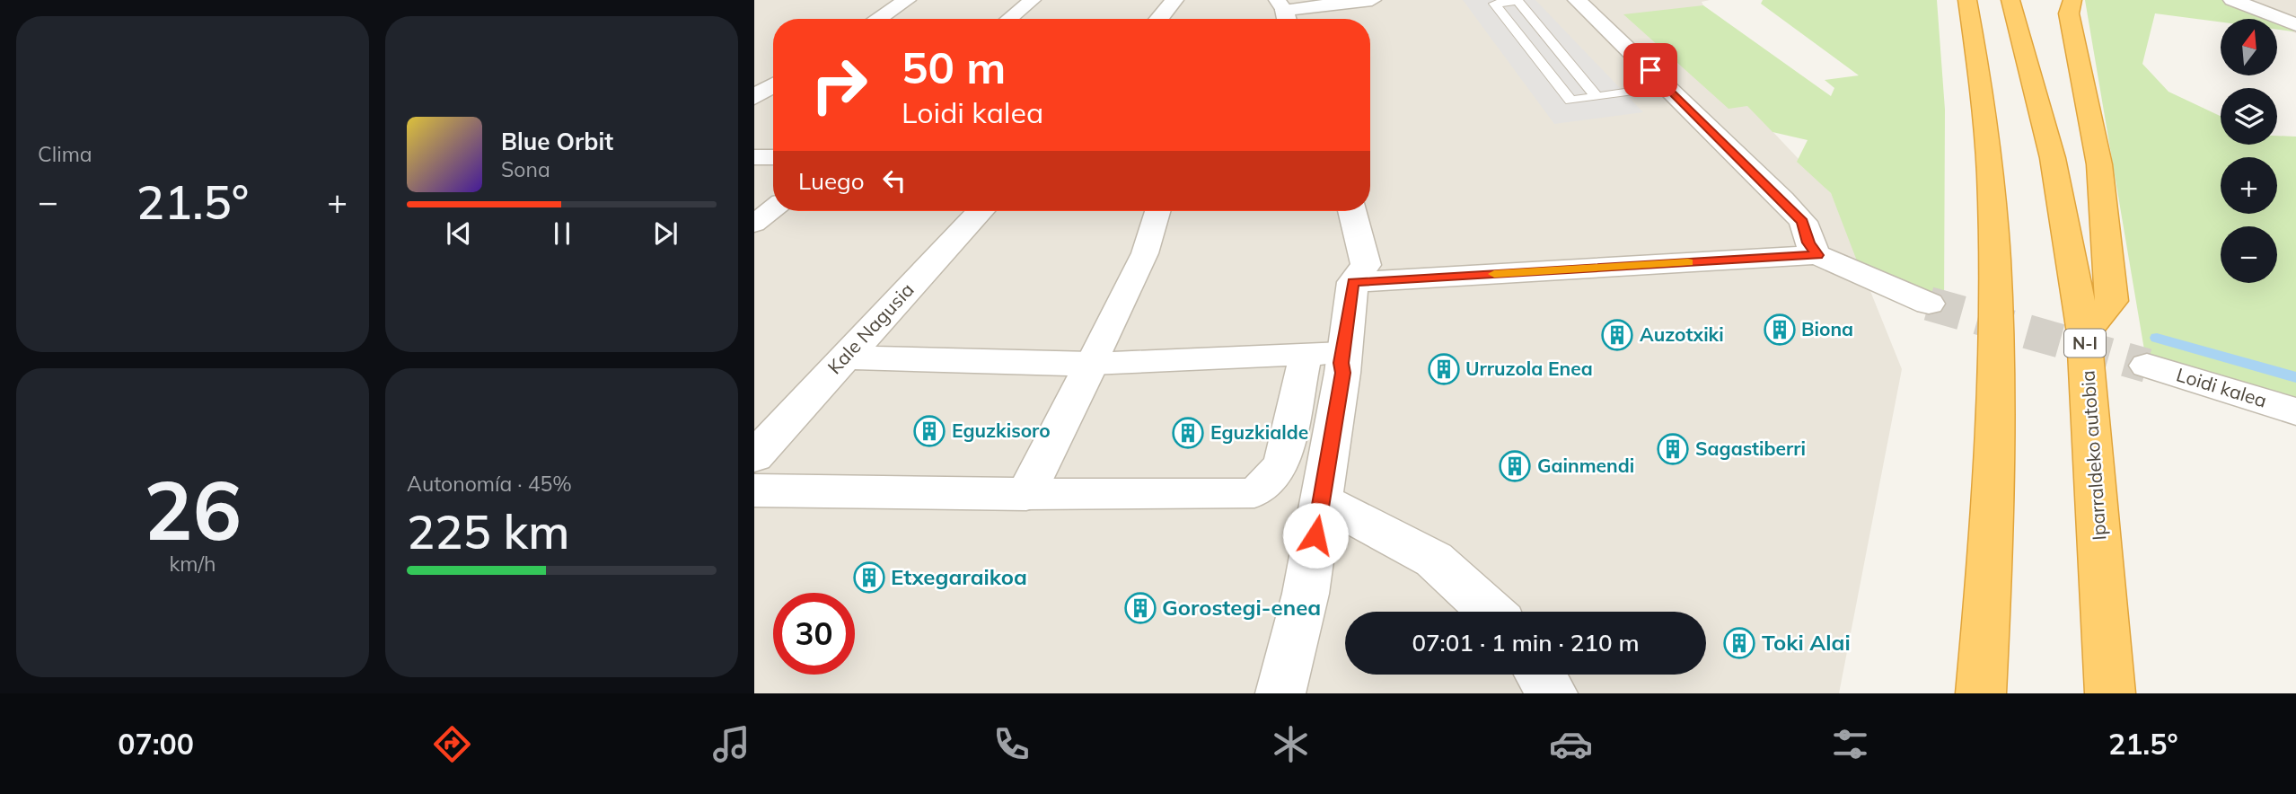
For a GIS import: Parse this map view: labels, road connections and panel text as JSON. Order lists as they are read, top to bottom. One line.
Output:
{"streets":{"highway":["N-I","Iparraldeko autobia"],"street":["Kale Nagusia","Loidi kalea"]},"places":{"building":["Biona","Auzotxiki","Urruzola Enea","Eguzkisoro","Eguzkialde","Sagastiberri","Gainmendi","Etxegaraikoa","Gorostegi-enea","Toki Alai"]},"north":"top","page":{"tile":["Clima",["26","km/h"],["Autonomía · 45%","225 km"]],"map_buttons":["+","−"],"turn":["50 m","Loidi kalea"],"song":["Blue Orbit","Sona"],"then":"Luego","heat":["−","21.5°","+"],"limit":"30","trip":"07:01 · 1 min · 210 m","tabs":["07:00","21.5°"]}}
